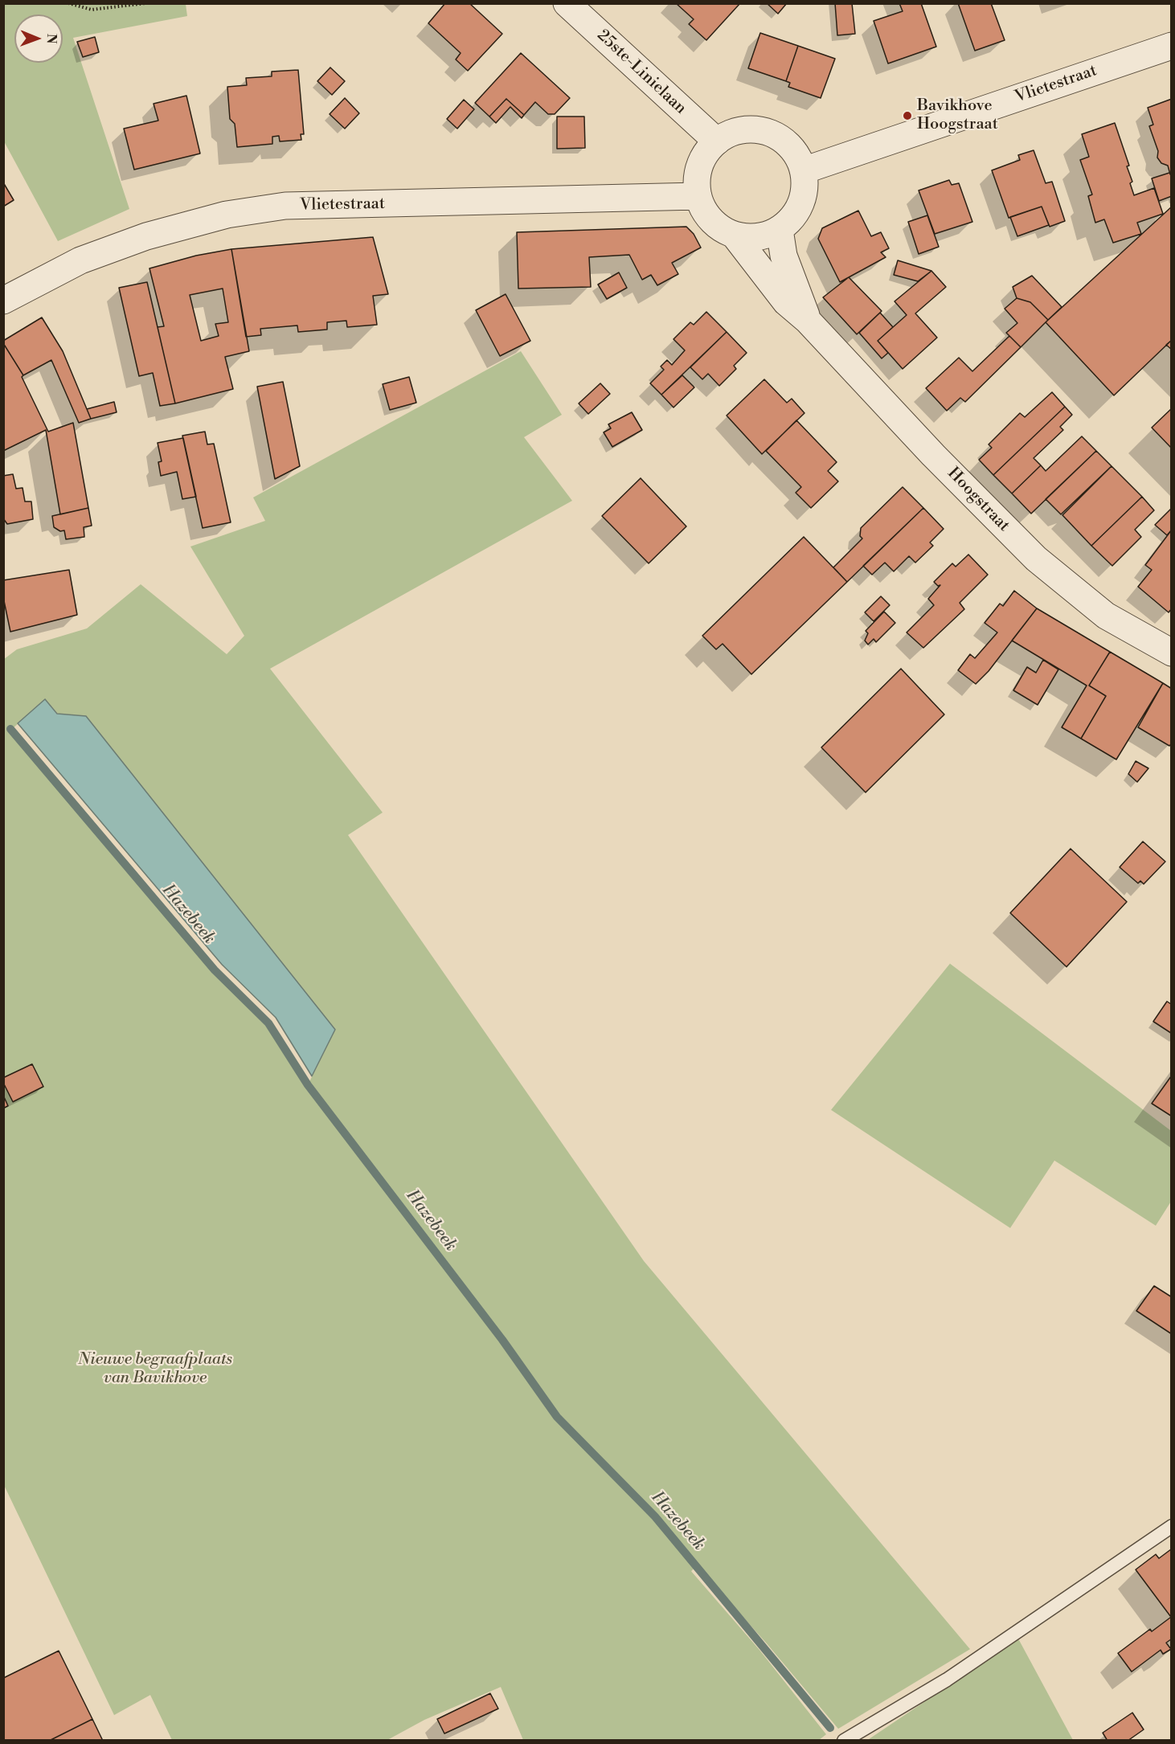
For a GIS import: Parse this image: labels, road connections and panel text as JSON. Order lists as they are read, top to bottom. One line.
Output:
{"streets":{"street":["25ste-Linielaan","Vlietestraat","Hoogstraat"]},"crossings":[["25ste-Linielaan","Vlietestraat"],["25ste-Linielaan","Hoogstraat"],["Vlietestraat","Hoogstraat"]],"water":["Hazebeek"],"parks":["Nieuwe begraafplaats van Bavikhove"],"places":["Bavikhove Hoogstraat"],"north":"right"}
